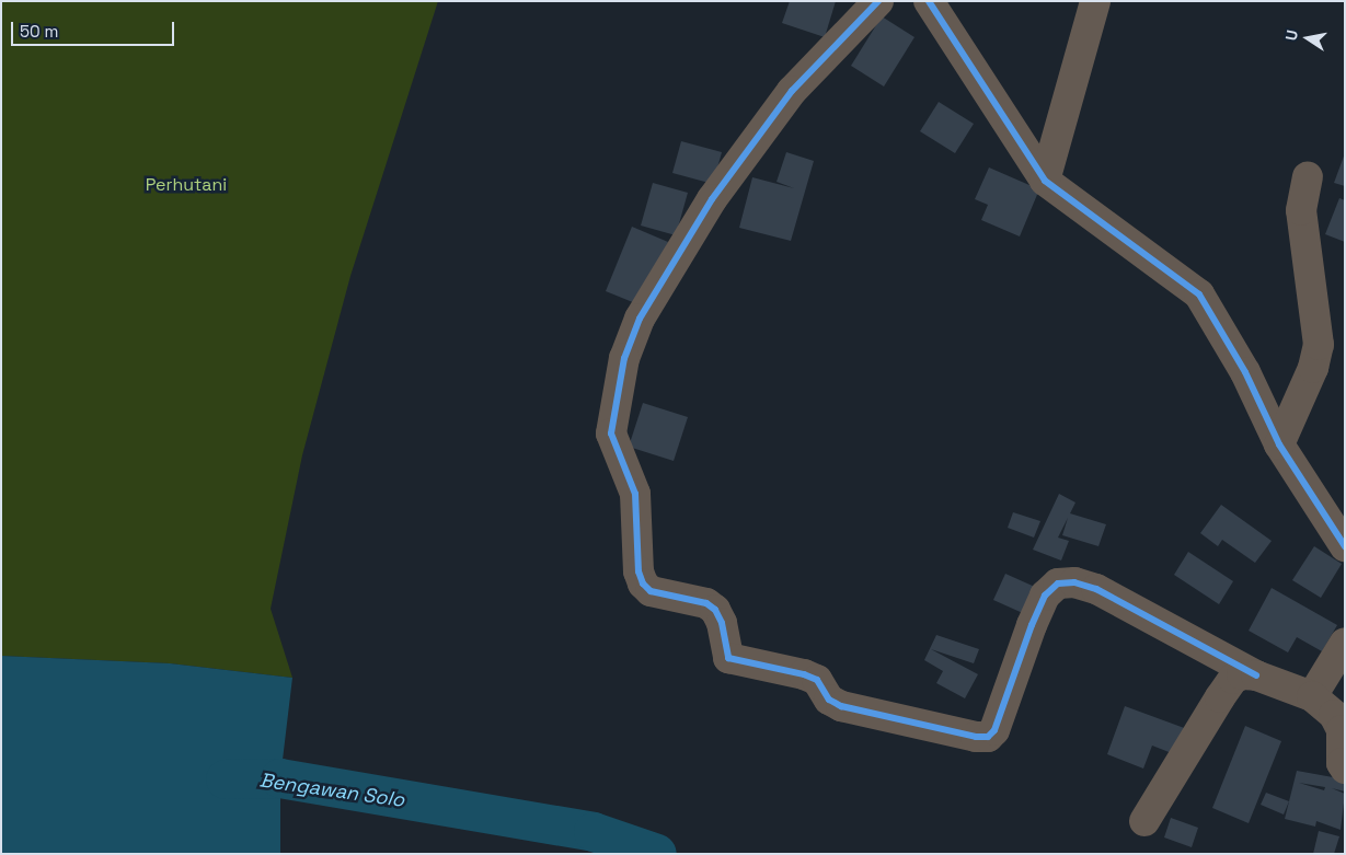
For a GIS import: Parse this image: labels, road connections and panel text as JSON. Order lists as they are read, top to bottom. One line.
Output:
{"water":["Bengawan Solo"],"parks":["Perhutani"],"scale_bar":"50 m","north":"left"}
